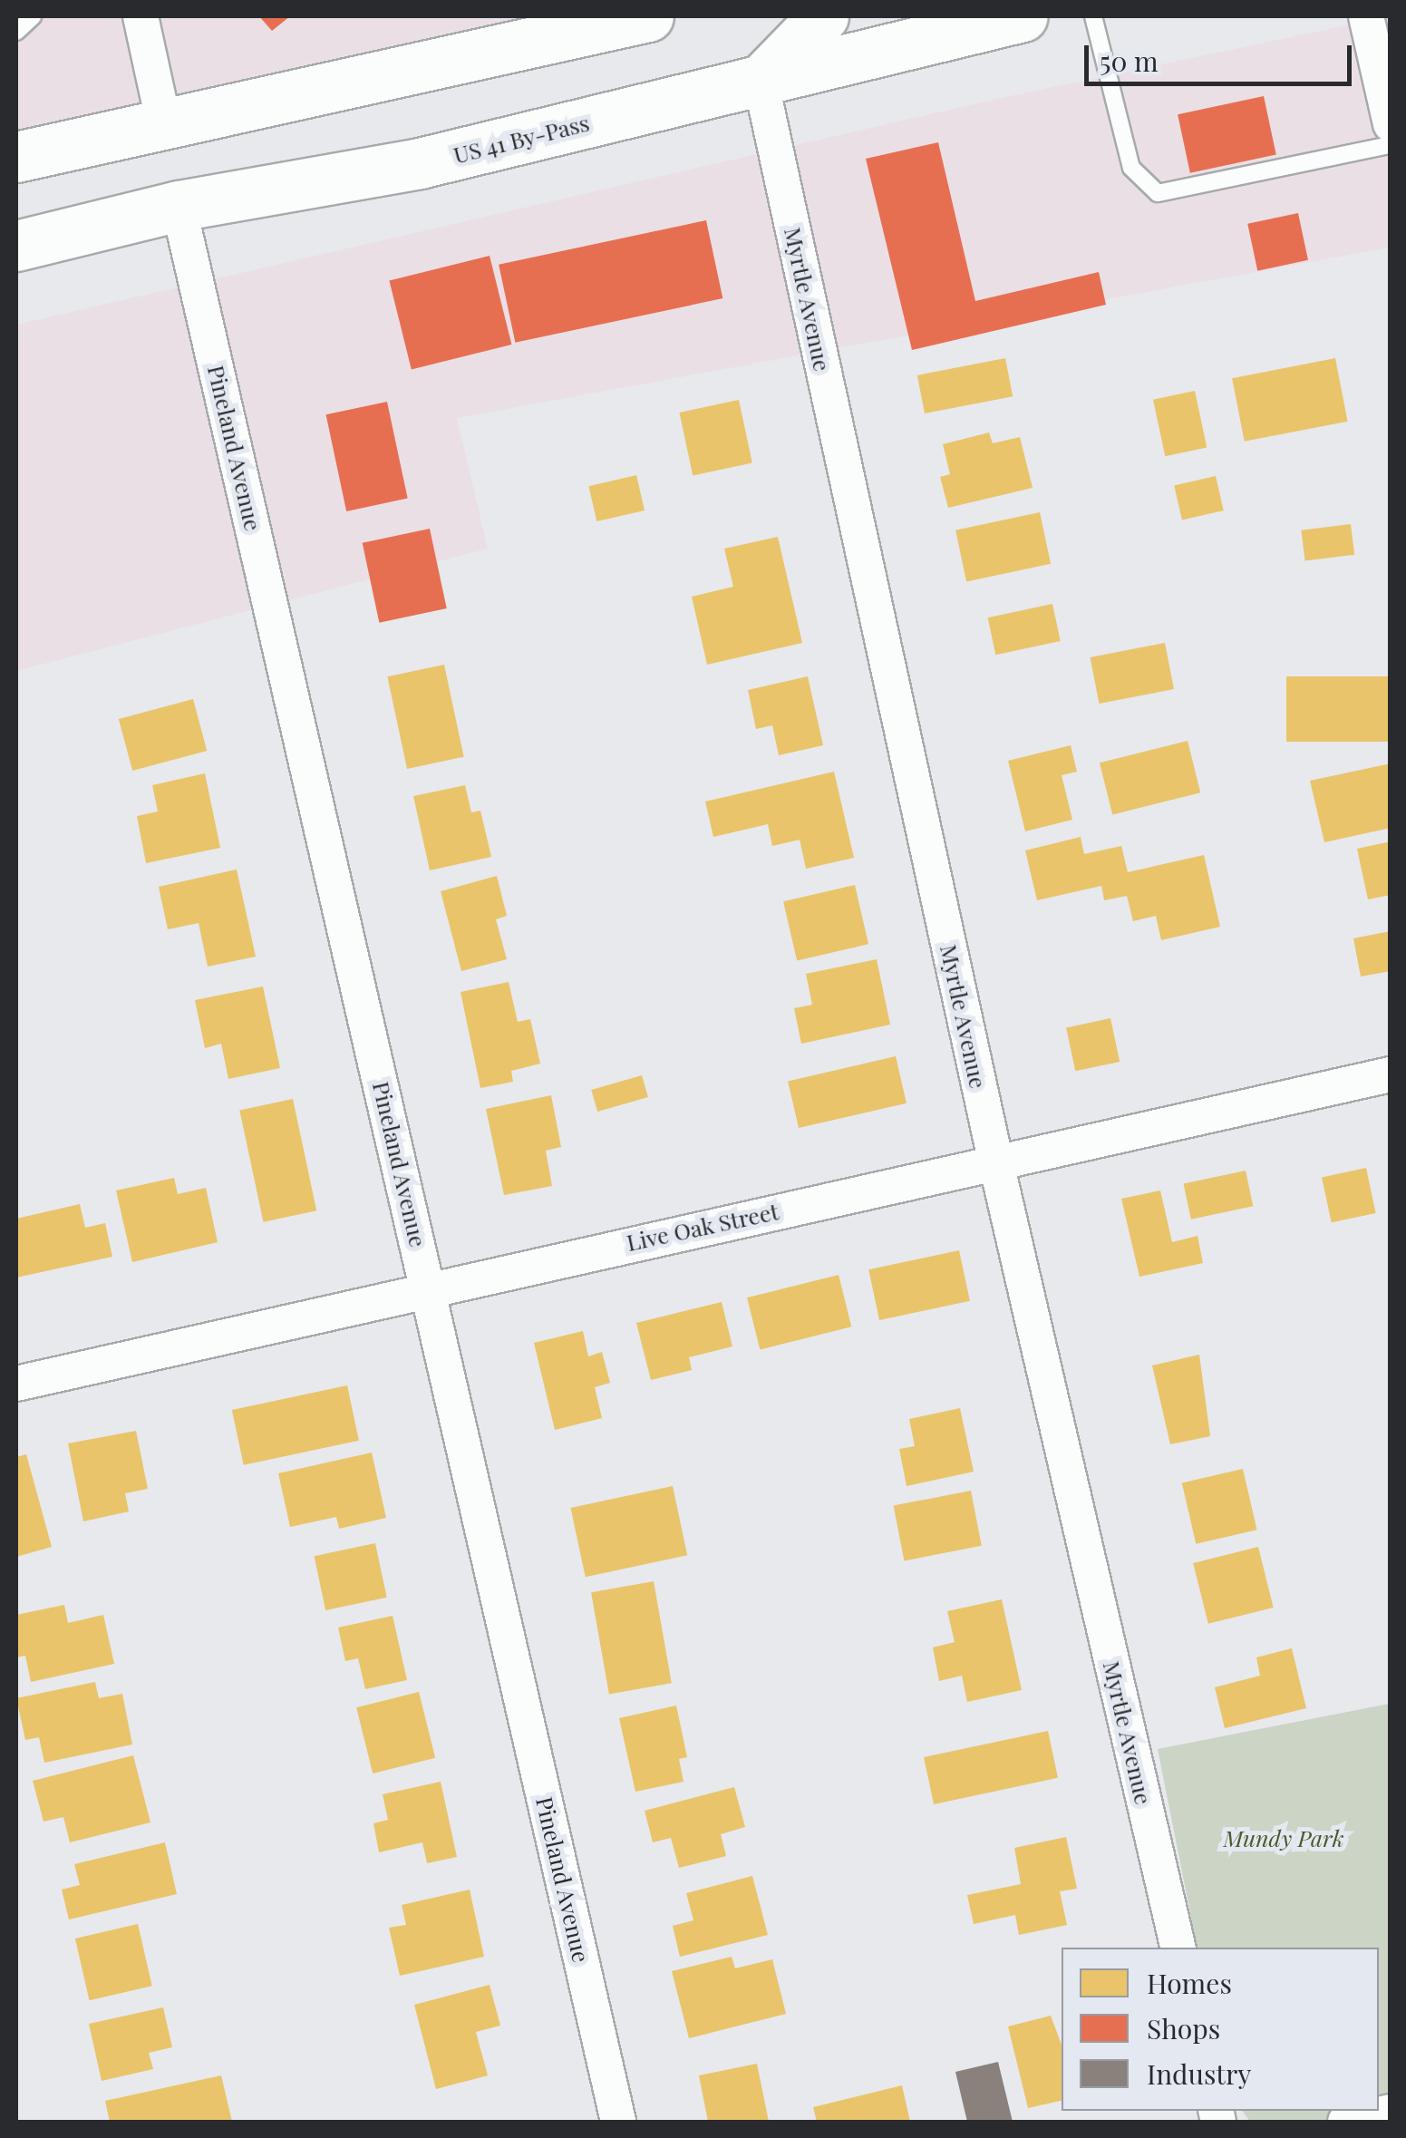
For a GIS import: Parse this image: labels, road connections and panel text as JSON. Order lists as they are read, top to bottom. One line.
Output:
{"streets":{"main road":["US 41 By-Pass"],"street":["Myrtle Avenue","Pineland Avenue","Live Oak Street"]},"crossings":[["US 41 By-Pass","Myrtle Avenue"],["US 41 By-Pass","Pineland Avenue"],["Myrtle Avenue","Live Oak Street"],["Pineland Avenue","Live Oak Street"]],"parks":["Mundy Park"],"legend":["Homes","Shops","Industry"],"scale_bar":"50 m"}
